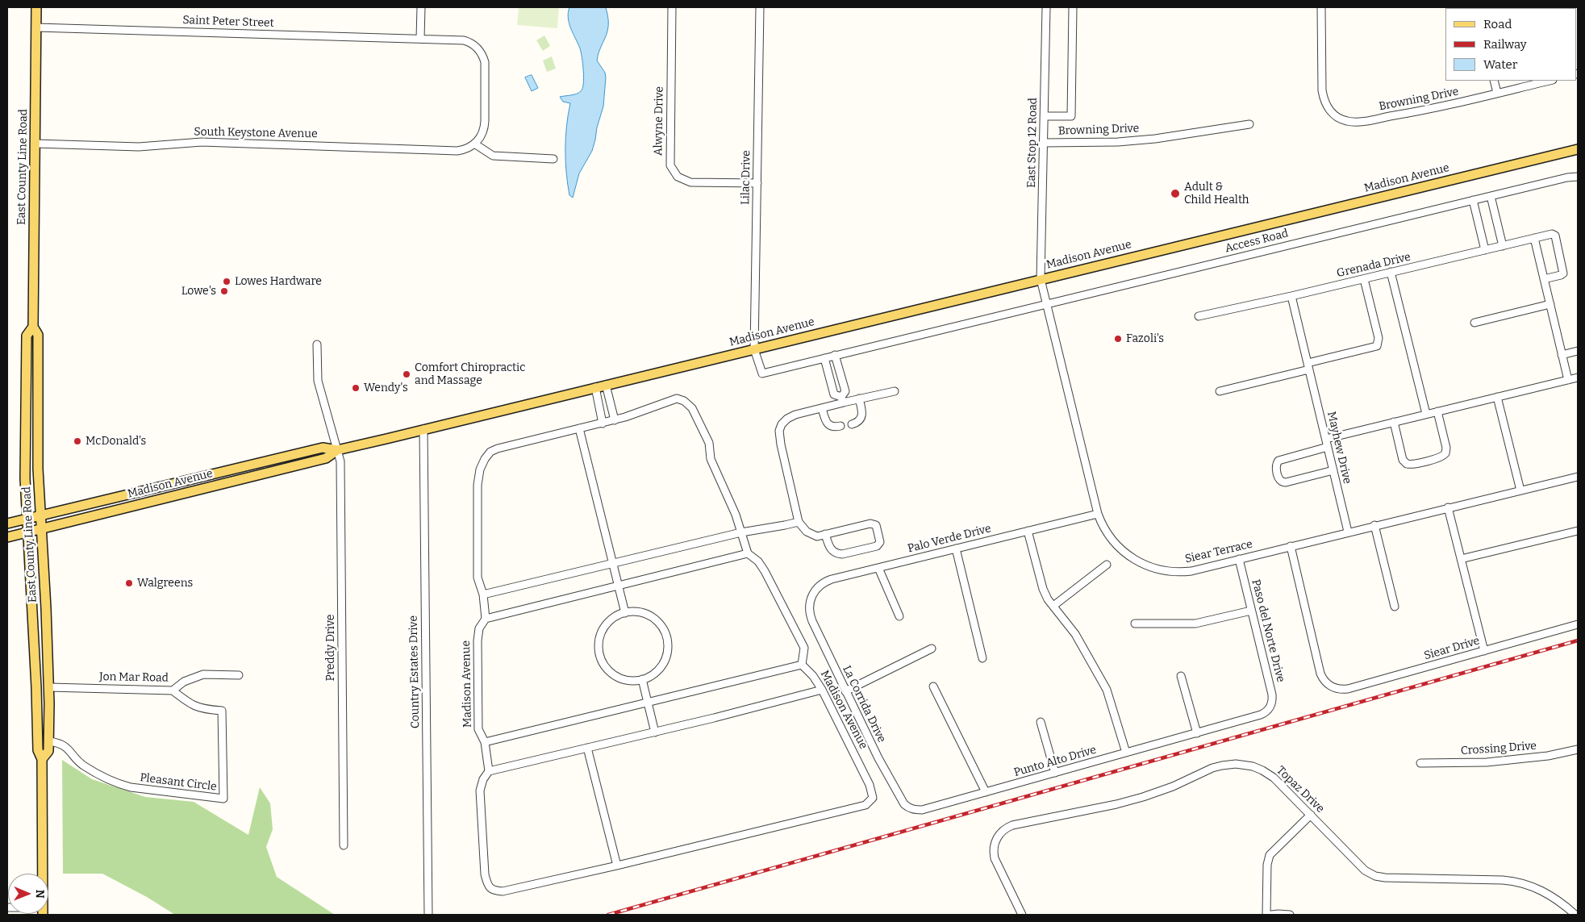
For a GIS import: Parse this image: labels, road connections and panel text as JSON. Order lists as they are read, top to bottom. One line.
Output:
{"streets":{"main road":["East County Line Road","Madison Avenue"],"street":["Saint Peter Street","Browning Drive","Alwyne Drive","South Keystone Avenue","East Stop 12 Road","Lilac Drive","Access Road","Grenada Drive","Mayhew Drive","Palo Verde Drive","Siear Terrace","Paso del Norte Drive","Preddy Drive","Siear Drive","Country Estates Drive","Jon Mar Road","La Corrida Drive","Crossing Drive","Punto Alto Drive","Pleasant Circle","Topaz Drive"]},"crossings":[["Saint Peter Street","South Keystone Avenue"],["Saint Peter Street","East County Line Road"],["Browning Drive","East Stop 12 Road"],["Alwyne Drive","Lilac Drive"],["South Keystone Avenue","East County Line Road"],["East Stop 12 Road","Madison Avenue"],["East Stop 12 Road","Siear Terrace"],["East County Line Road","Madison Avenue"],["East County Line Road","Jon Mar Road"],["East County Line Road","Pleasant Circle"],["Lilac Drive","Madison Avenue"],["Lilac Drive","Access Road"],["Madison Avenue","Siear Terrace"],["Madison Avenue","Preddy Drive"],["Madison Avenue","Country Estates Drive"],["Access Road","Siear Terrace"],["Grenada Drive","Mayhew Drive"],["Mayhew Drive","Siear Terrace"],["Palo Verde Drive","Siear Terrace"],["Palo Verde Drive","La Corrida Drive"],["Siear Terrace","Paso del Norte Drive"],["Siear Terrace","Siear Drive"],["Paso del Norte Drive","Punto Alto Drive"],["Jon Mar Road","Pleasant Circle"],["La Corrida Drive","Punto Alto Drive"]],"places":["Adult & Child Health","Lowes Hardware","Lowe's","Fazoli's","Comfort Chiropractic and Massage","Wendy's","McDonald's","Walgreens"],"legend":["Road","Railway","Water"],"north":"right"}
